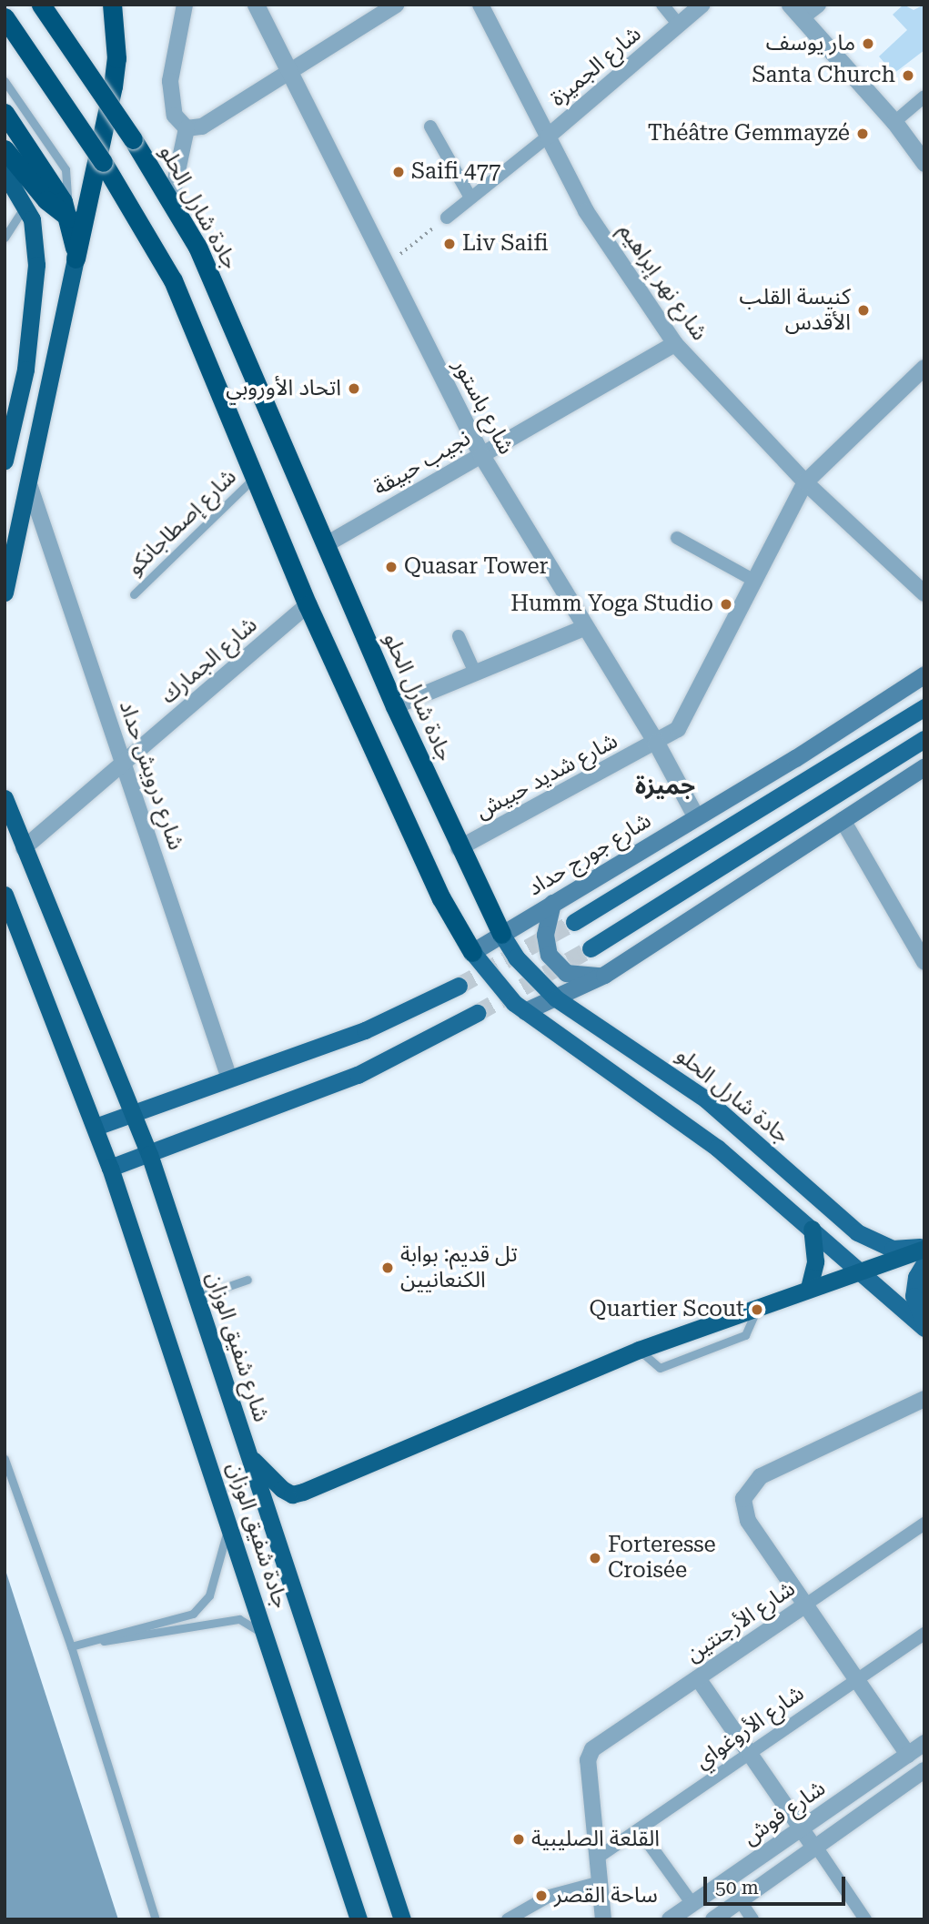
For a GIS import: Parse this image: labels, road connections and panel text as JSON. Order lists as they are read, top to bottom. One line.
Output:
{"streets":{"highway":["جادة شارل الحلو","شارع شفيق الوزان","جادة شفيق الوزان"],"main road":["شارع جورج حداد"],"street":["شارع الجميزة","شارع نهر إبراهيم","شارع باستور","نجيب حبيقة","شارع الجمارك","شارع درويش حداد","شارع شديد حبيش","شارع الأرجنتين","شارع الأروغواي","شارع فوش"],"lane":["شارع إصطاجانكو"]},"crossings":[["شارع الجميزة","شارع نهر إبراهيم"],["جادة شارل الحلو","نجيب حبيقة"],["جادة شارل الحلو","شارع شديد حبيش"],["جادة شارل الحلو","شارع جورج حداد"],["شارع نهر إبراهيم","نجيب حبيقة"],["شارع نهر إبراهيم","شارع شديد حبيش"],["شارع باستور","نجيب حبيقة"],["شارع باستور","شارع شديد حبيش"],["شارع باستور","شارع جورج حداد"],["شارع الجمارك","شارع درويش حداد"],["شارع الجمارك","شارع شفيق الوزان"],["شارع الأرجنتين","شارع الأروغواي"]],"districts":["جميزة"],"places":["مار يوسف","Santa Church","Théâtre Gemmayzé","Saifi 477","Liv Saifi","كنيسة القلب الأقدس","اتحاد الأوروبي","Quasar Tower","Humm Yoga Studio","تل قديم: بوابة الكنعانيين","Quartier Scout","Forteresse Croisée","القلعة الصليبية","ساحة القصر"],"scale_bar":"50 m"}
